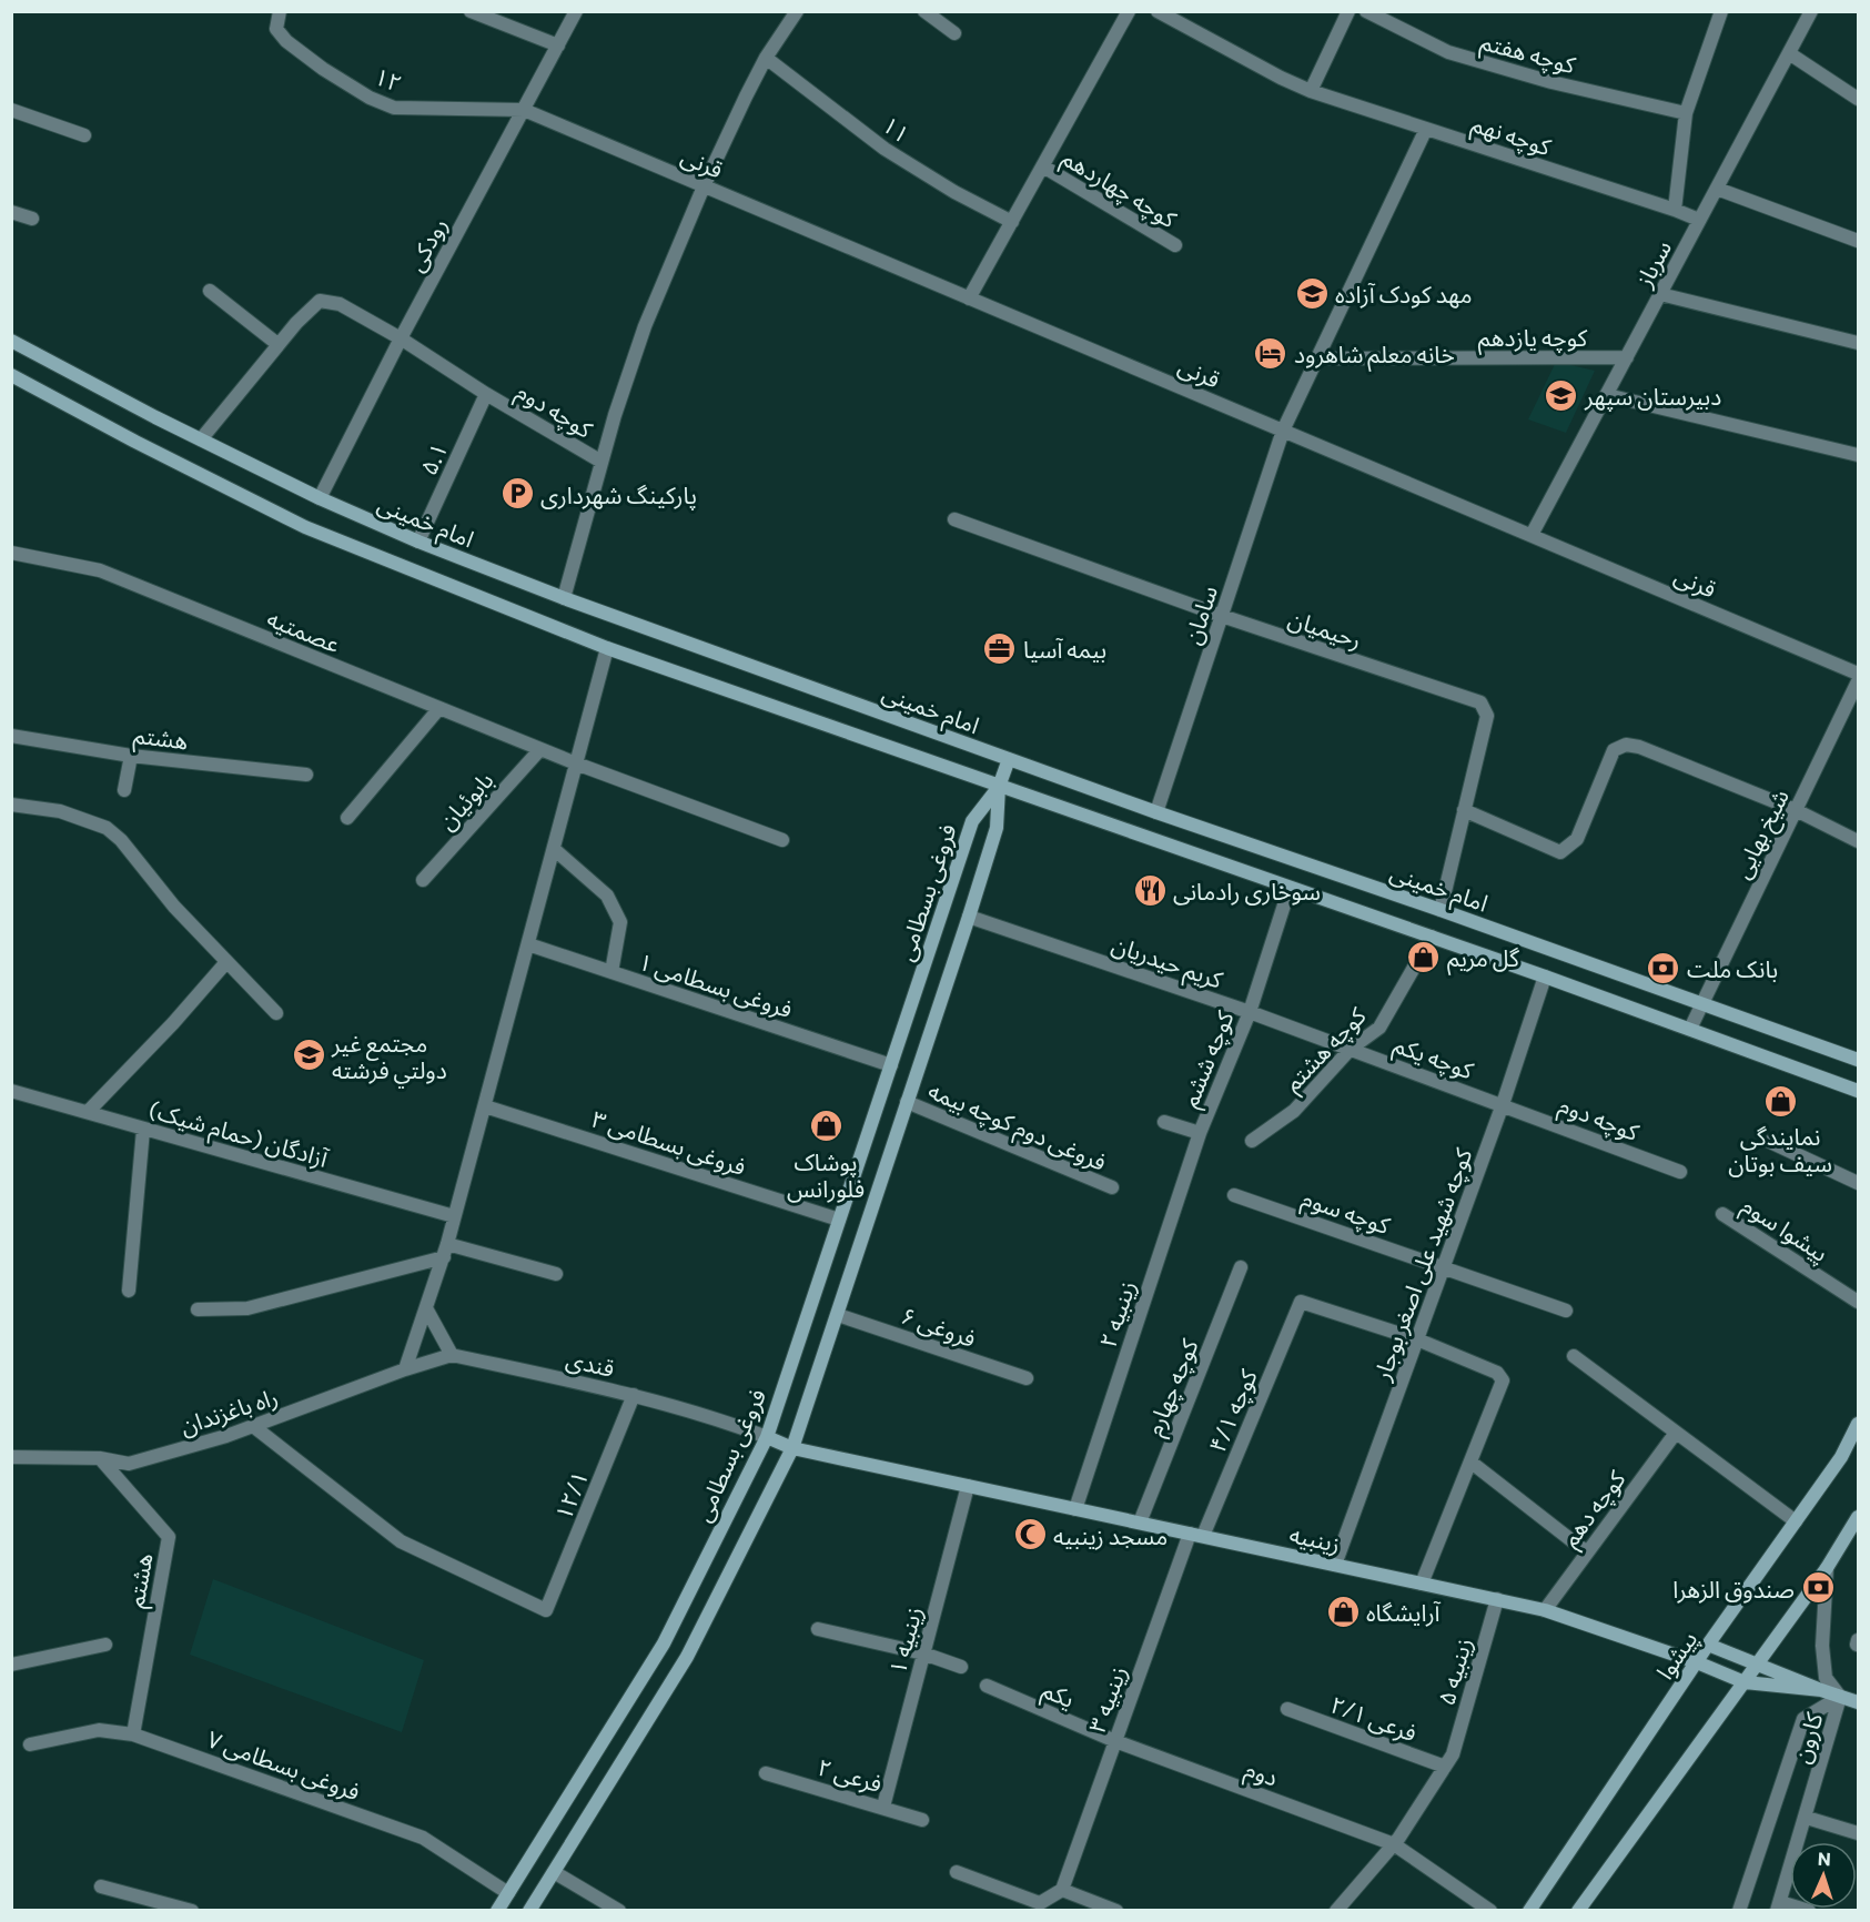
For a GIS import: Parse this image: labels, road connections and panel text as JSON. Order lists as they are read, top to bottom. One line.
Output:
{"streets":{"main road":["امام خمینی","فروغی بسطامی","زینبیه","پیشوا"],"street":["کوچه هفتم","۱۲","۱۱","کوچه نهم","قرنی","کوچه چهاردهم","رودکی","سرباز","کوچه یازدهم","کوچه دوم","۵.۱","سامان","رحیمیان","عصمتیه","هشتم","بابوئیان","شیخ بهایی","کریم حیدریان","فروغی بسطامی ۱","کوچه هشتم","کوچه یکم","کوچه ششم","فروغی دوم کوچه بیمه","آزادگان (حمام شیک)","فروغی بسطامی ۳","کوچه سوم","پیشوا سوم","کوچه شهید علی اصغر بوجار","زینبیه ۲","فروغی ۶","قندی","کوچه چهارم","راه باغزندان","کوچه ۴/۱","۱۲/۱","کوچه دهم","زینبیه ۱","زینبیه ۵","یکم","زینبیه ۳","فرعی ۲/۱","کارون","فروغی بسطامی ۷","دوم","فرعی ۲"]},"crossings":[["۱۲","قرنی"],["۱۲","رودکی"],["کوچه نهم","سرباز"],["کوچه نهم","سامان"],["قرنی","رودکی"],["قرنی","سرباز"],["قرنی","سامان"],["رودکی","امام خمینی"],["سرباز","کوچه یازدهم"],["کوچه یازدهم","سامان"],["کوچه دوم","۵.۱"],["کوچه دوم","کوچه یکم"],["کوچه دوم","کوچه شهید علی اصغر بوجار"],["۵.۱","امام خمینی"],["امام خمینی","سامان"],["امام خمینی","رحیمیان"],["امام خمینی","شیخ بهایی"],["سامان","رحیمیان"],["عصمتیه","بابوئیان"],["هشتم","راه باغزندان"],["هشتم","فروغی بسطامی ۷"],["فروغی بسطامی","کریم حیدریان"],["فروغی بسطامی","فروغی بسطامی ۱"],["فروغی بسطامی","فروغی دوم کوچه بیمه"],["فروغی بسطامی","فروغی بسطامی ۳"],["فروغی بسطامی","فروغی ۶"],["فروغی بسطامی","قندی"],["فروغی بسطامی","زینبیه"],["فروغی بسطامی","فروغی بسطامی ۷"],["کریم حیدریان","کوچه هشتم"],["کریم حیدریان","کوچه یکم"],["کریم حیدریان","کوچه ششم"],["کوچه هشتم","کوچه یکم"],["کوچه یکم","کوچه شهید علی اصغر بوجار"],["کوچه ششم","زینبیه ۲"],["کوچه سوم","کوچه شهید علی اصغر بوجار"],["کوچه شهید علی اصغر بوجار","کوچه ۴/۱"],["کوچه شهید علی اصغر بوجار","زینبیه"],["زینبیه ۲","زینبیه"],["قندی","راه باغزندان"],["قندی","۱۲/۱"],["قندی","زینبیه"],["کوچه چهارم","زینبیه"],["راه باغزندان","۱۲/۱"],["کوچه ۴/۱","زینبیه"],["کوچه ۴/۱","زینبیه ۳"],["کوچه دهم","زینبیه"],["زینبیه","زینبیه ۱"],["زینبیه","پیشوا"],["زینبیه","زینبیه ۵"],["زینبیه","زینبیه ۳"],["زینبیه","کارون"],["زینبیه ۱","فرعی ۲"],["زینبیه ۵","فرعی ۲/۱"],["زینبیه ۵","دوم"],["یکم","زینبیه ۳"],["یکم","دوم"],["زینبیه ۳","دوم"]],"places":{"school or university":["مهد کودک آزاده","دبیرستان سپهر","مجتمع غير دولتي فرشته"],"hotel":["خانه معلم شاهرود"],"parking":["پارکینگ شهرداری"],"office":["بیمه آسیا"],"restaurant":["سوخاری رادمانی"],"shop":["گل مریم","نمایندگی سیف بوتان","پوشاک فلورانس","آرایشگاه"],"bank":["بانک ملت","صندوق الزهرا"],"mosque":["مسجد زینبیه"]},"north":"top"}
